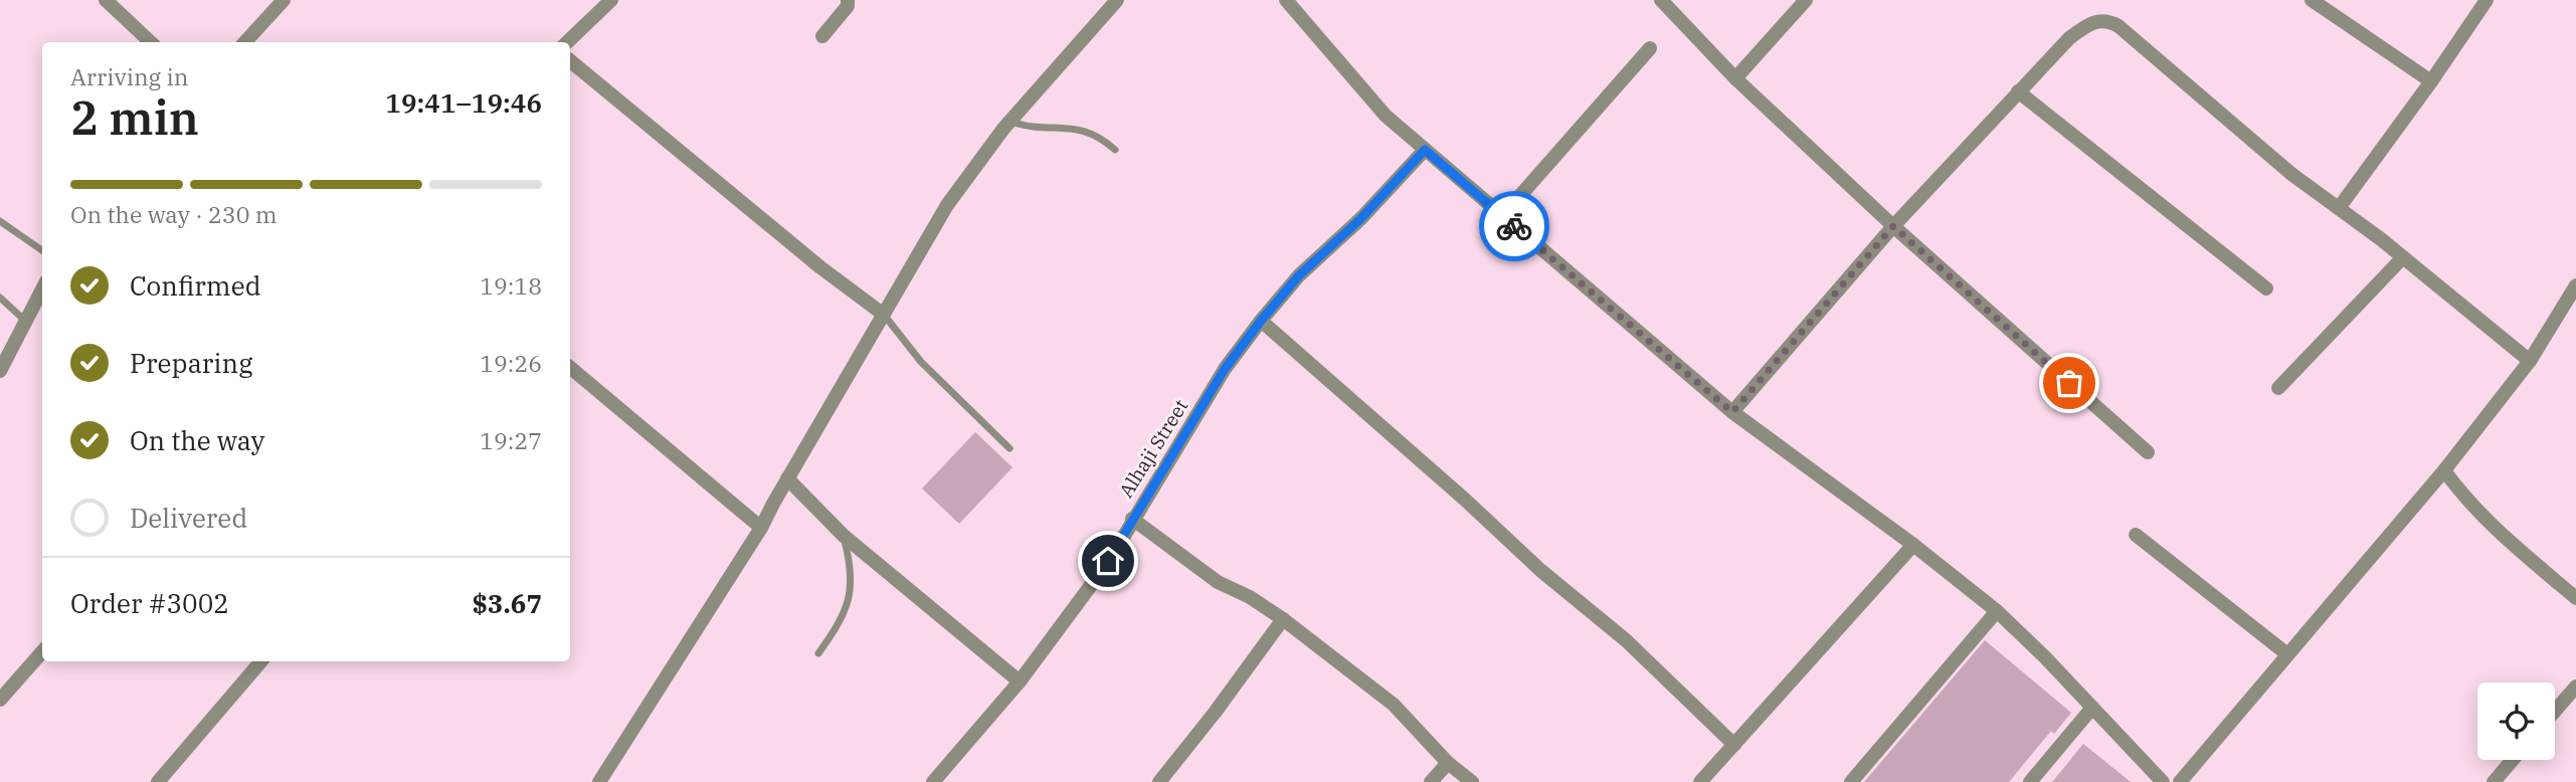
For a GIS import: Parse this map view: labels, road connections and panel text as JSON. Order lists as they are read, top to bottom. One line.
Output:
{"streets":{"street":["Alhaji Street"]},"page":{"heading":["2 min","Arriving in","19:41–19:46"],"panel":["Order #3002","$3.67"],"bar":"On the way · 230 m","list":[["Confirmed","19:18"],["Preparing","19:26"],["On the way","19:27"],"Delivered"]}}
